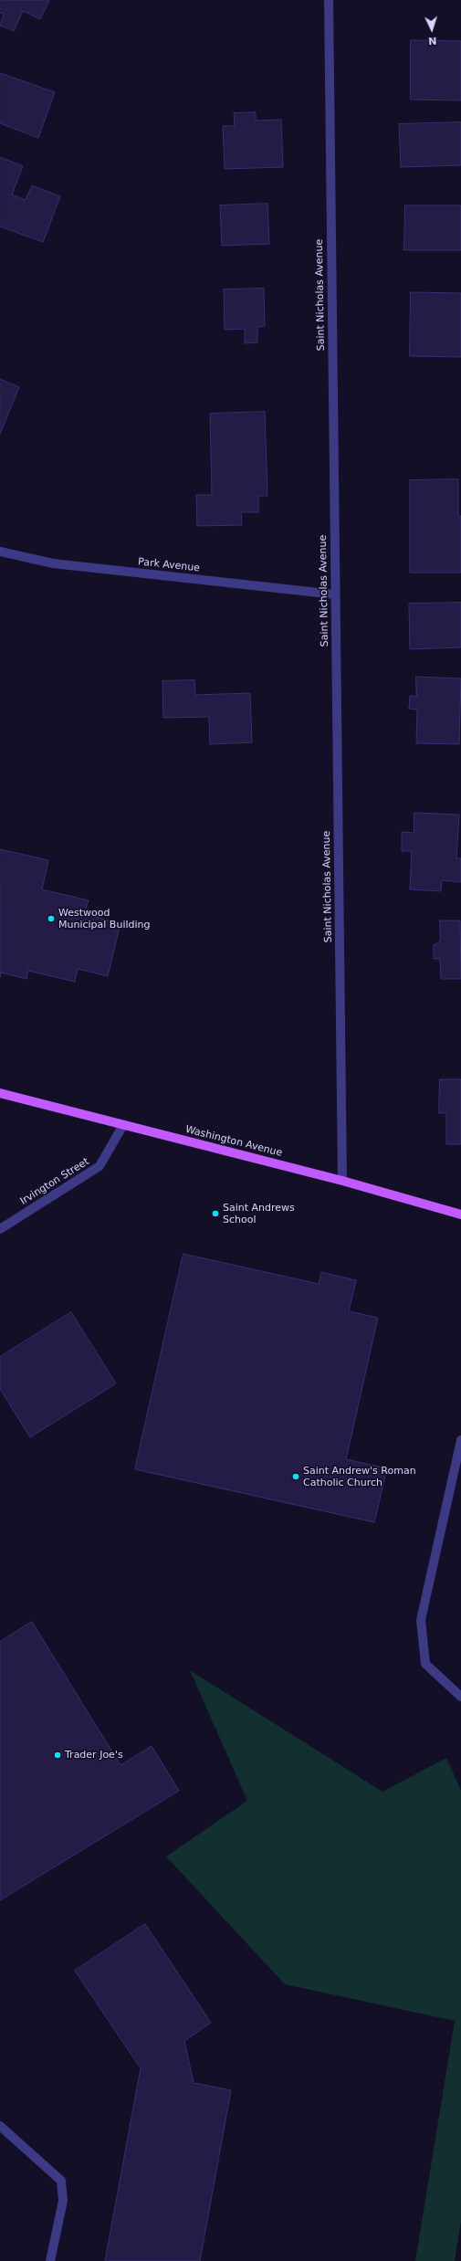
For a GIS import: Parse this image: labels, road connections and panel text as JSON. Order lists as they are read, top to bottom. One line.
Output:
{"streets":{"main road":["Washington Avenue"],"street":["Saint Nicholas Avenue","Park Avenue","Irvington Street"]},"crossings":[["Saint Nicholas Avenue","Park Avenue"],["Saint Nicholas Avenue","Washington Avenue"],["Washington Avenue","Irvington Street"]],"places":["Westwood Municipal Building","Saint Andrews School","Saint Andrew's Roman Catholic Church","Trader Joe's"],"north":"bottom"}
